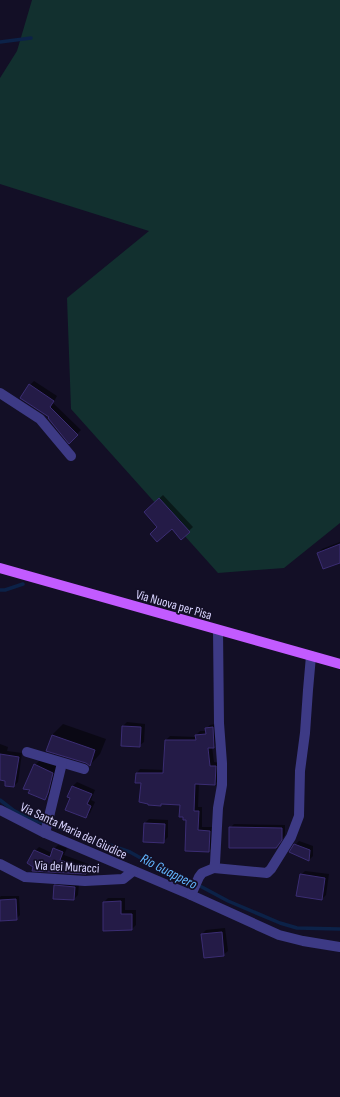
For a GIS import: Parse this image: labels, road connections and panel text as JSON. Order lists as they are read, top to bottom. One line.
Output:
{"streets":{"main road":["Via Nuova per Pisa"],"street":["Via Santa Maria del Giudice","Via dei Muracci"]},"crossings":[["Via Santa Maria del Giudice","Via dei Muracci"]],"water":["Rio Guappero"]}
